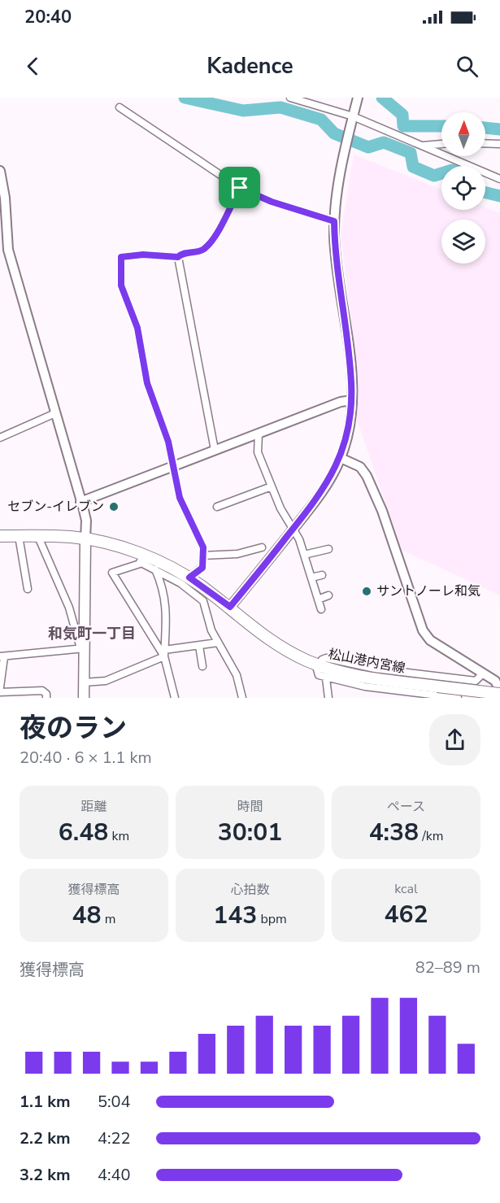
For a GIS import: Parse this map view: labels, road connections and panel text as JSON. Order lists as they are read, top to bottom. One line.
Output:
{"streets":{"main road":["松山港内宮線"]},"districts":["和気町一丁目"],"places":["セブン-イレブン","サントノーレ和気"],"north":"top","page":{"status":"20:40","header":"Kadence","heading":["夜のラン","20:40 · 6 × 1.1 km"],"stats":[["距離","6.48 km"],["時間","30:01"],["ペース","4:38 /km"],["獲得標高","48 m"],["心拍数","143 bpm"],["kcal","462"]],"chart":["獲得標高","82–89 m"],"list":[{"name":"1.1 km","note":"5:04"},{"name":"2.2 km","note":"4:22"},{"name":"3.2 km","note":"4:40"}]}}
